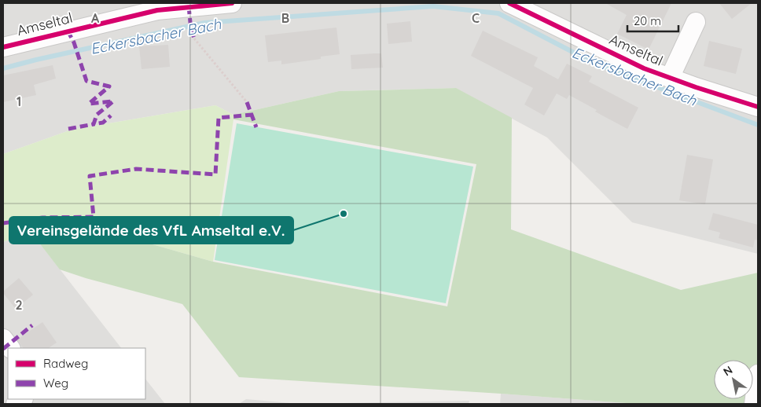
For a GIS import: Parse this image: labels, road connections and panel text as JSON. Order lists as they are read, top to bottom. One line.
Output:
{"streets":{"street":["Amseltal"]},"water":["Eckersbacher Bach"],"places":["Vereinsgelände des VfL Amseltal e.V."],"legend":["Radweg","Weg"],"scale_bar":"20 m","north":"top left","grid":{"columns":["A","B","C"],"rows":["1","2"]}}
